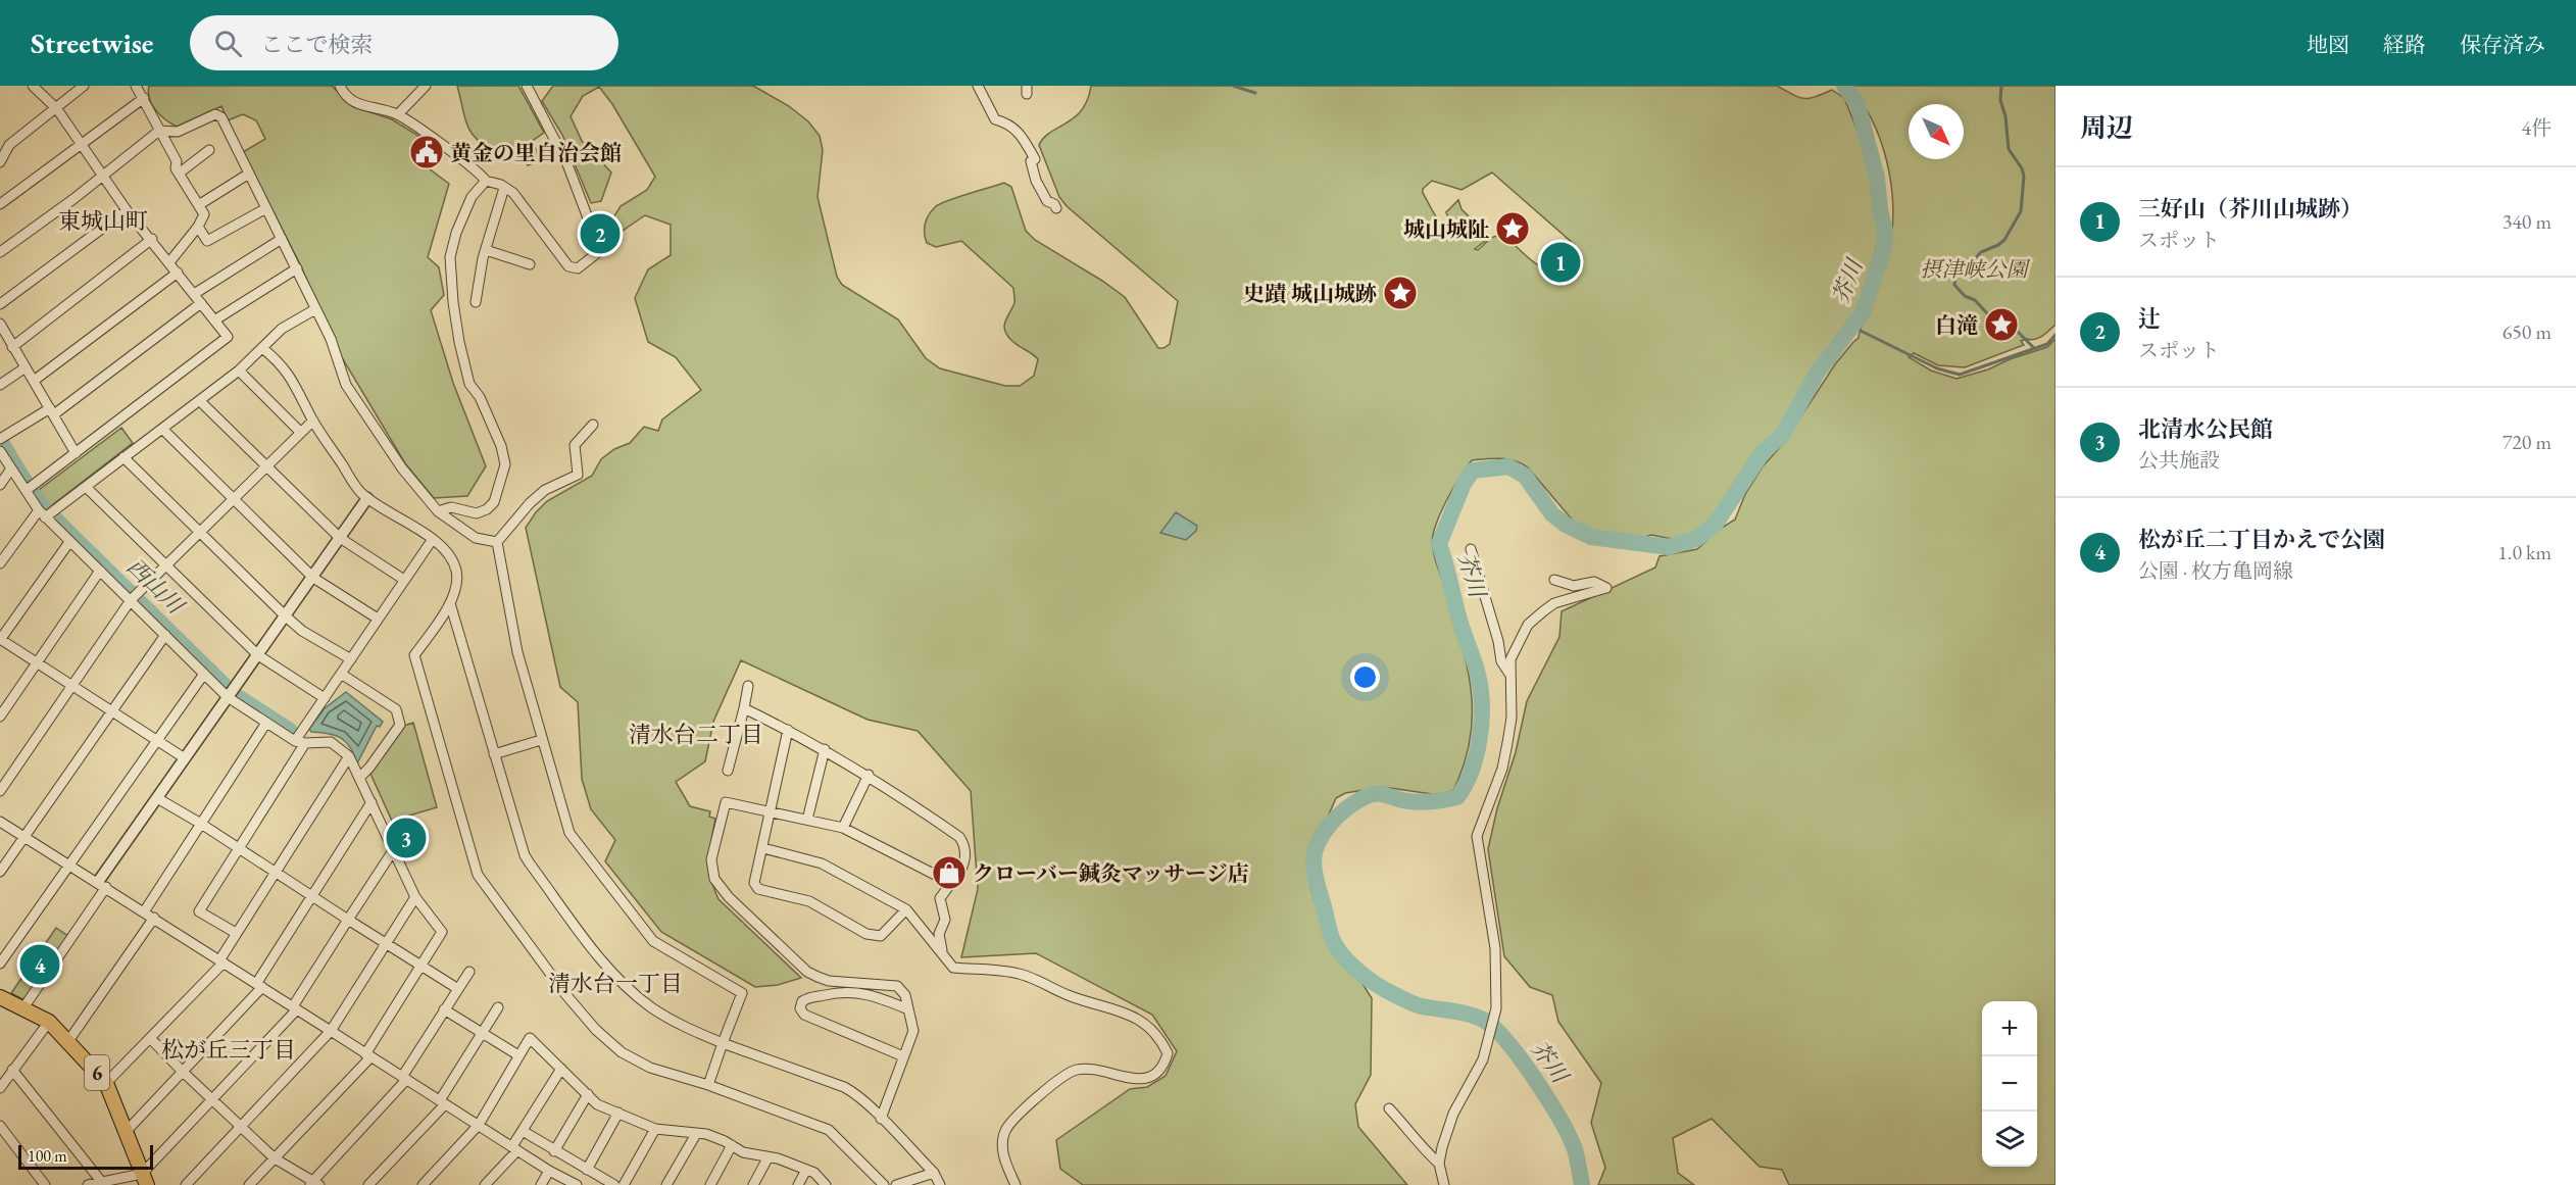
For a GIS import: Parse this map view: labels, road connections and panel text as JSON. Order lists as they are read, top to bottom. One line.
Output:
{"streets":{"main road":["6"]},"districts":["東城山町","清水台二丁目","清水台一丁目","松が丘三丁目"],"water":["芥川","西山川"],"parks":["摂津峡公園"],"places":{"public building":["黄金の里自治会館"],"place":["城山城阯","史蹟 城山城跡","白滝"],"shop":["クローバー鍼灸マッサージ店"]},"scale_bar":"100 m","north":"bottom right","page":{"header":"Streetwise","search":"ここで検索","nav":["地図","経路","保存済み"],"heading":["周辺","4件"],"list":[{"mark":"1","name":"三好山（芥川山城跡）","note":"スポット","value":"340 m"},{"mark":"2","name":"辻","note":"スポット","value":"650 m"},{"mark":"3","name":"北清水公民館","note":"公共施設","value":"720 m"},{"mark":"4","name":"松が丘二丁目かえで公園","note":"公園 · 枚方亀岡線","value":"1.0 km"}],"pins":["2","1","3","4"],"map_buttons":["+","−"],"scale":"100 m"}}
